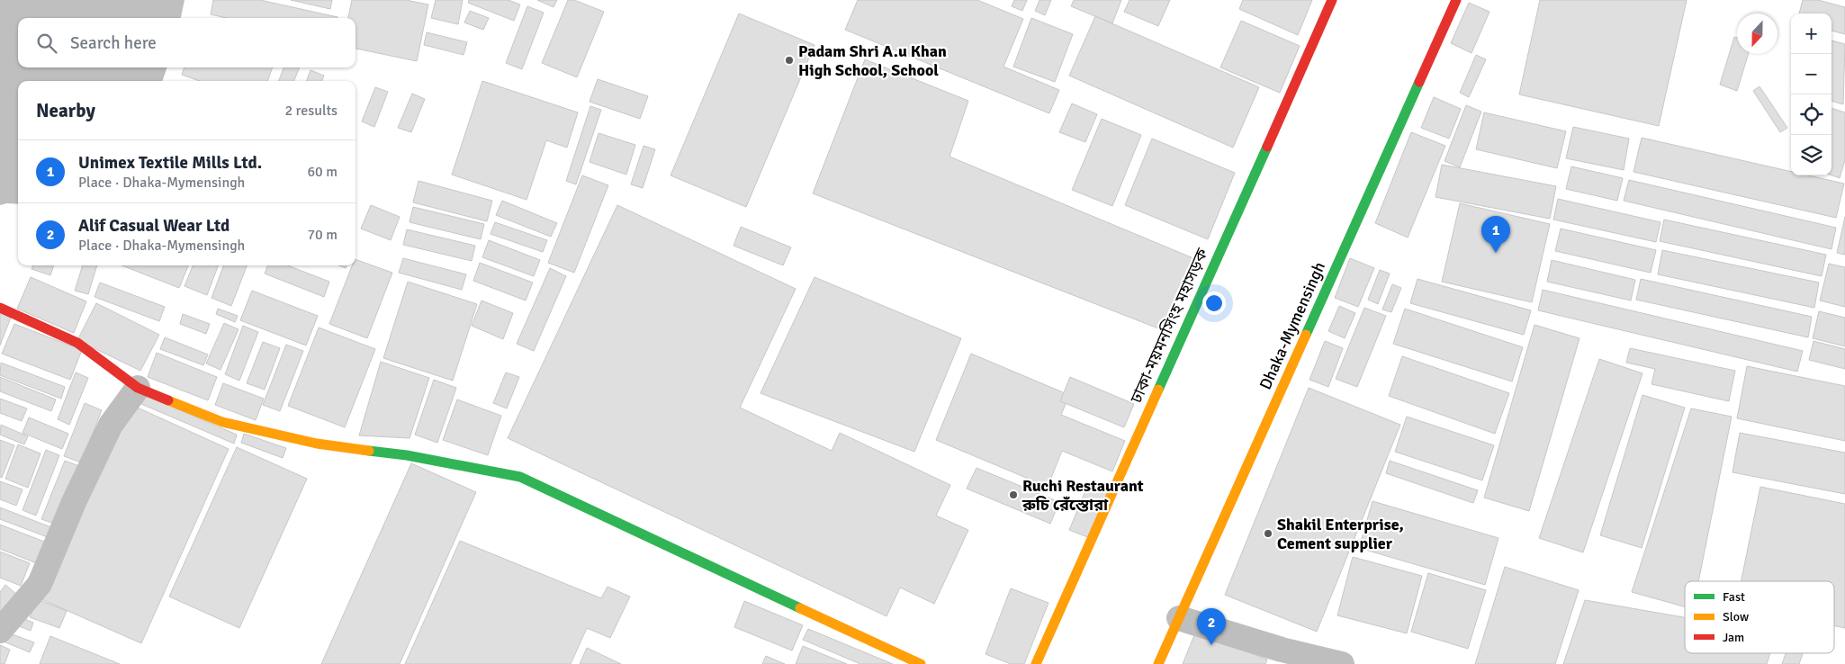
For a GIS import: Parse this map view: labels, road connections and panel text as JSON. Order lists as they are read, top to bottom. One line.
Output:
{"streets":{"main road":["ঢাকা-ময়মনসিংহ মহাসড়ক","Dhaka-Mymensingh"]},"places":["Padam Shri A.u Khan High School, School","Ruchi Restaurant রুচি রেঁস্তোরা","Shakil Enterprise, Cement supplier"],"legend":["Fast","Slow","Jam"],"north":"bottom","page":{"map_buttons":["+","−"],"search":"Search here","heading":["Nearby","2 results"],"list":[{"mark":"1","name":"Unimex Textile Mills Ltd.","note":"Place · Dhaka-Mymensingh","value":"60 m"},{"mark":"2","name":"Alif Casual Wear Ltd","note":"Place · Dhaka-Mymensingh","value":"70 m"}],"pins":["1","2"]}}
